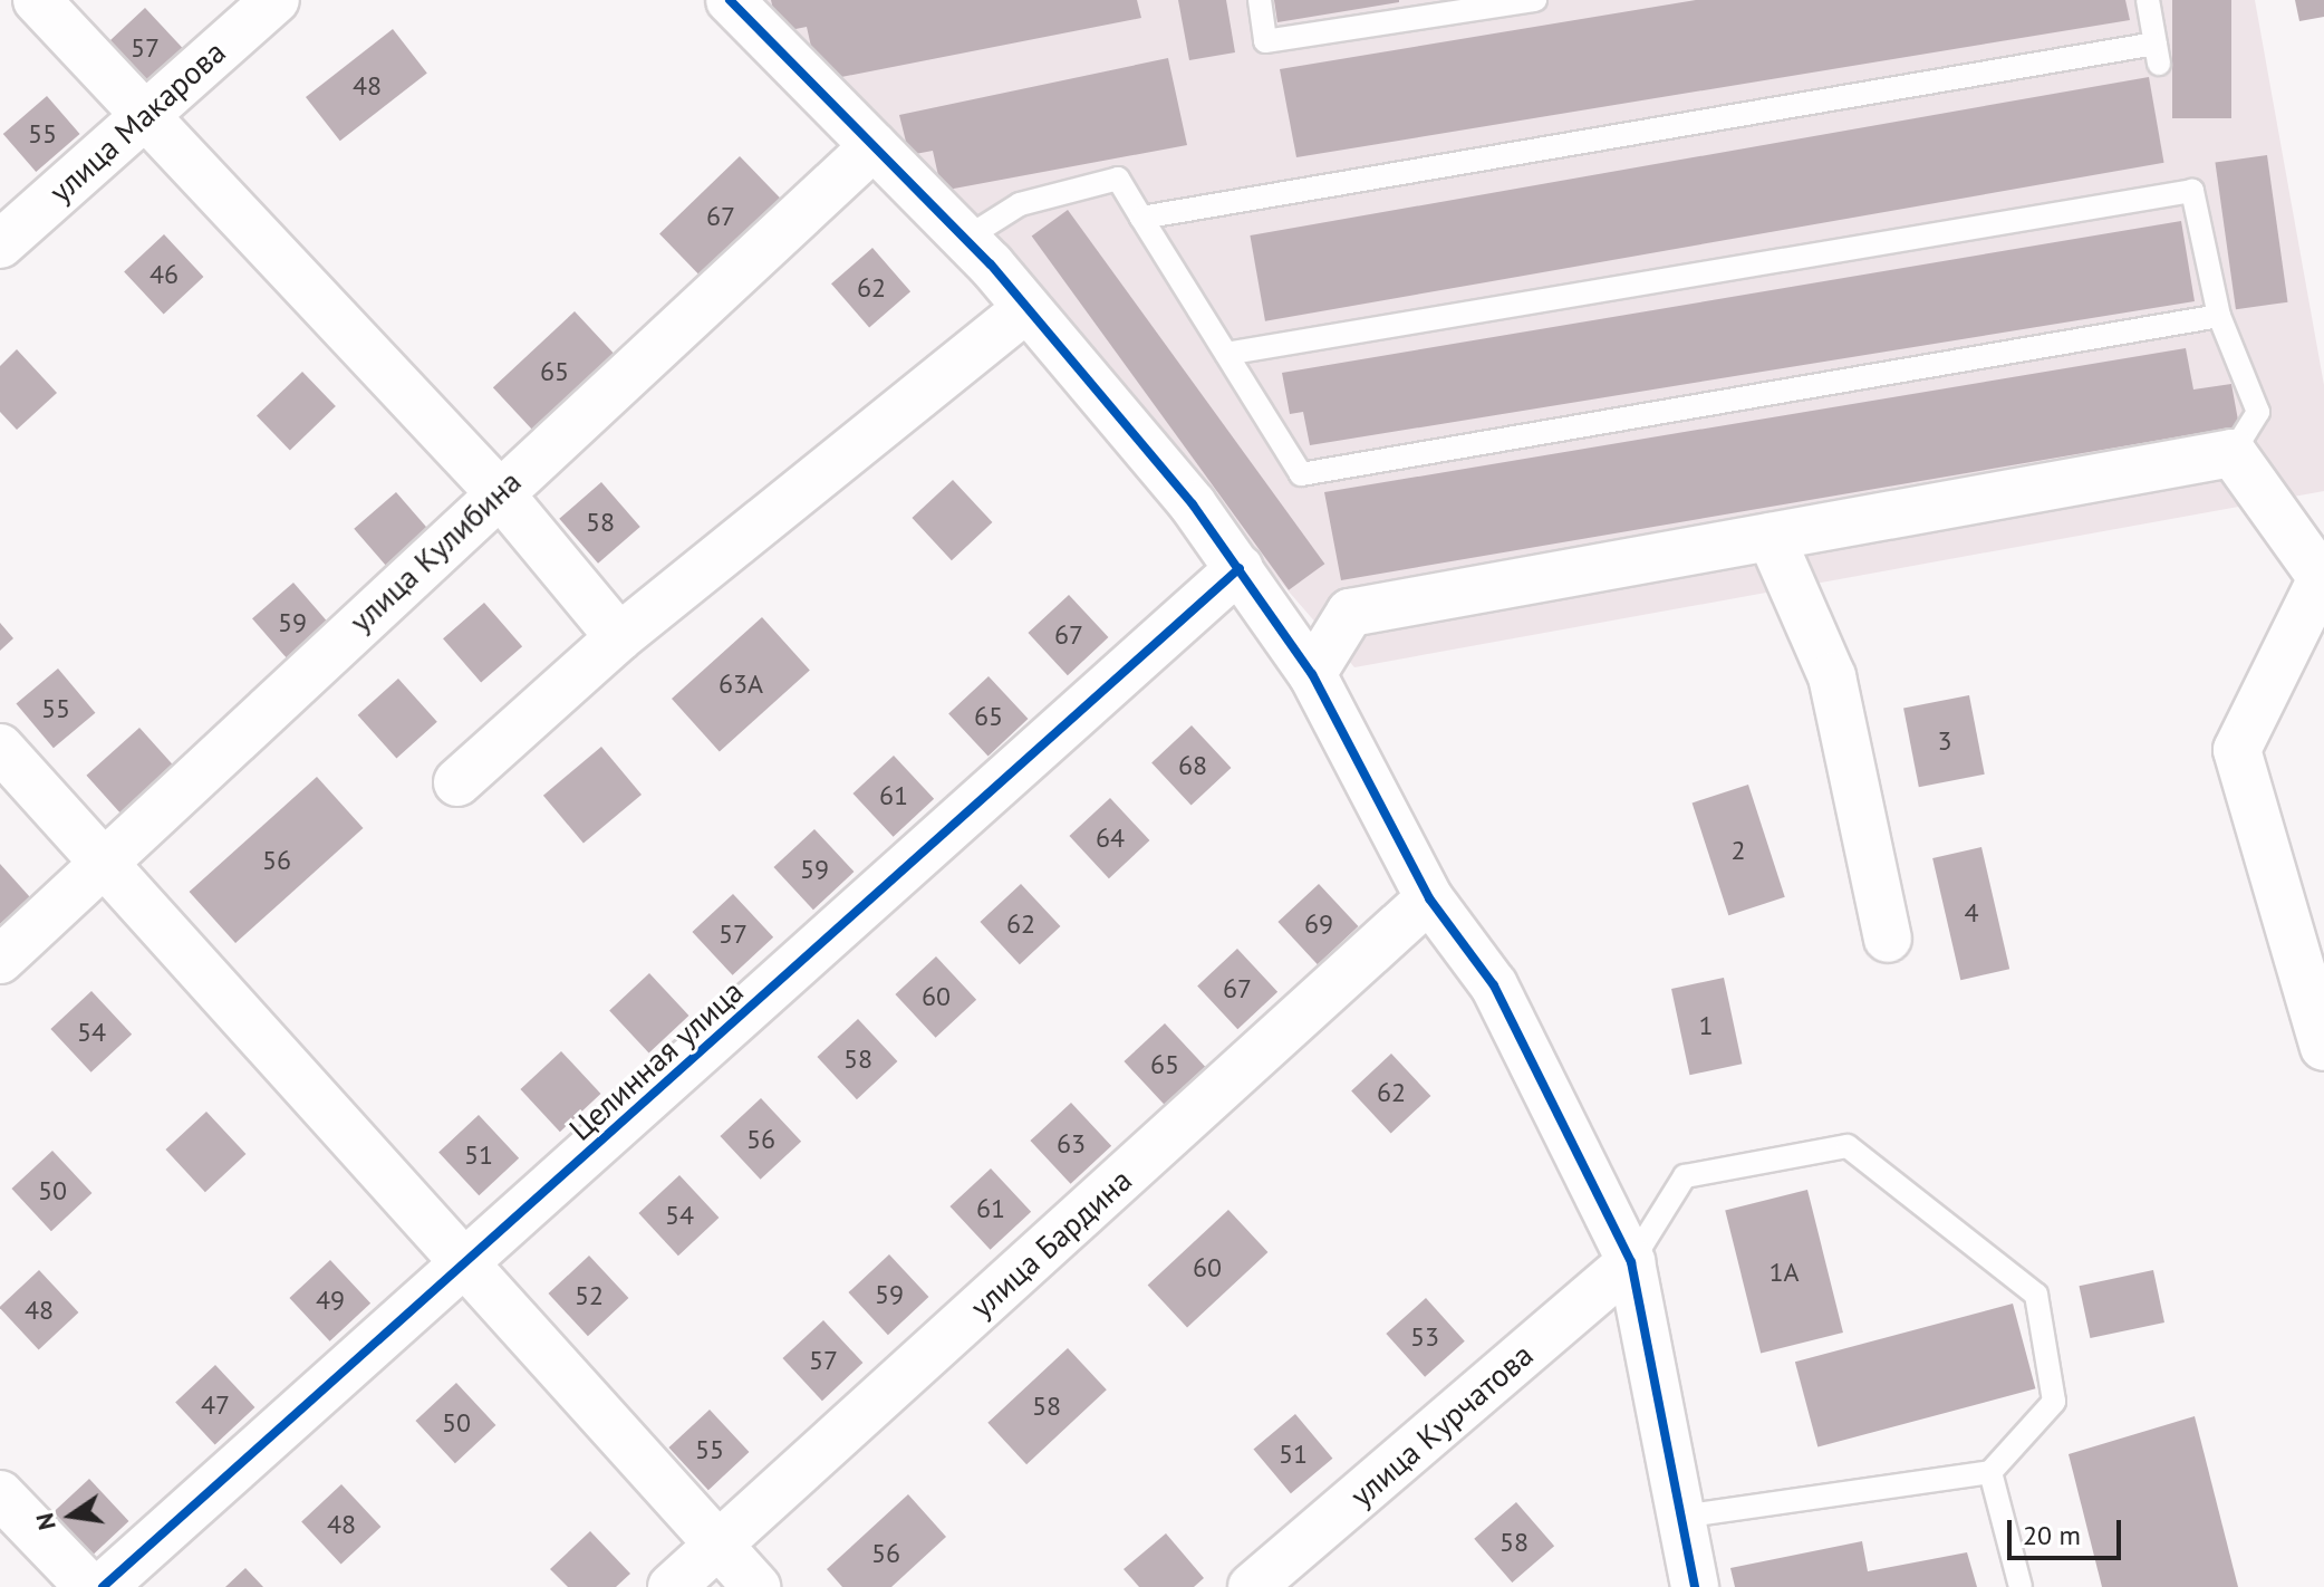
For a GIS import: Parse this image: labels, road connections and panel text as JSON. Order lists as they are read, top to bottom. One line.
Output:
{"streets":{"street":["улица Макарова","улица Кулибина","Целинная улица","улица Бардина","улица Курчатова"]},"house_numbers":["57","48","55","67","46","62","65","58","59","67","63А","55","65","3","68","61","64","2","56","59","4","62","69","57","67","60","1","54","58","65","62","56","63","51","50","61","54","60","1А","59","52","49","48","53","57","47","58","50","55","51","48","58","56"],"scale_bar":"20 m","north":"left"}
